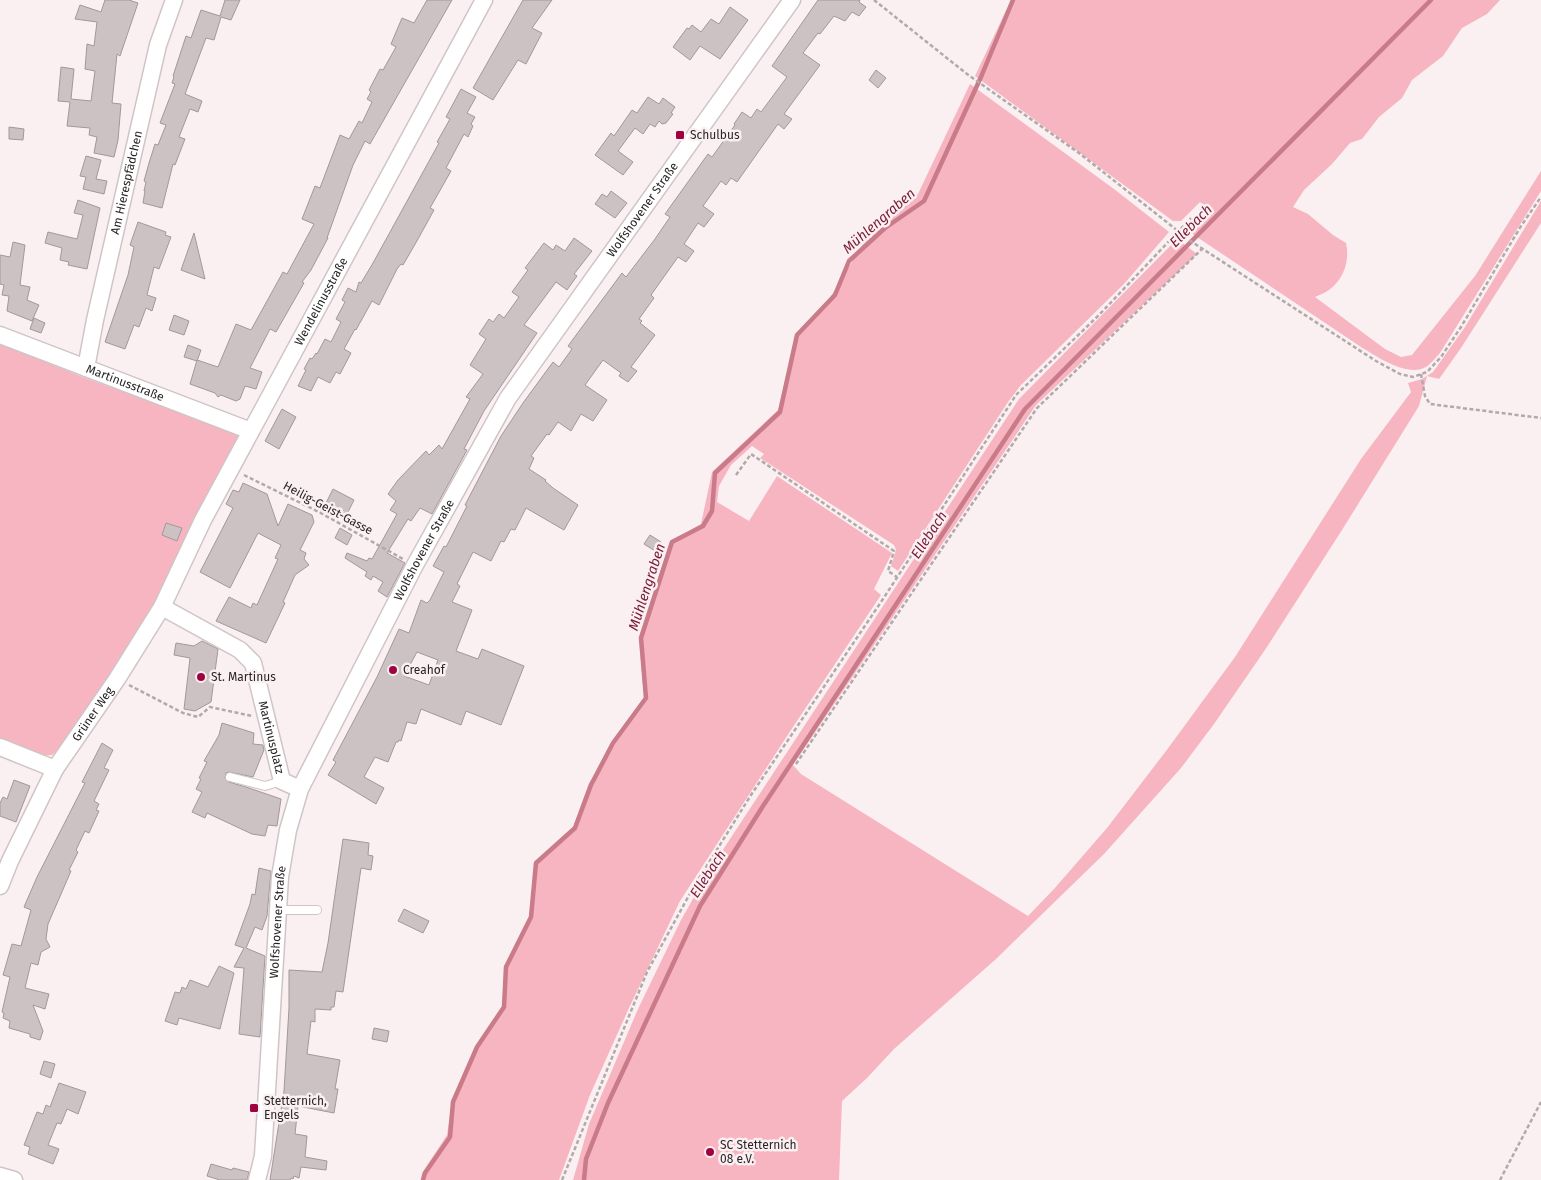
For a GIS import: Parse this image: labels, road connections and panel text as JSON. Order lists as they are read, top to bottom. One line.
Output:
{"streets":{"street":["Am Hierespfädchen","Wolfshovener Straße","Wendelinusstraße","Martinusstraße","Grüner Weg","Martinusplatz"],"path":["Heilig-Geist-Gasse"]},"crossings":[["Am Hierespfädchen","Martinusstraße"],["Wolfshovener Straße","Heilig-Geist-Gasse"],["Wolfshovener Straße","Martinusplatz"],["Wendelinusstraße","Martinusstraße"],["Wendelinusstraße","Heilig-Geist-Gasse"],["Wendelinusstraße","Grüner Weg"],["Wendelinusstraße","Martinusplatz"],["Grüner Weg","Martinusplatz"]],"water":["Mühlengraben","Ellebach"],"places":{"transit":["Schulbus","Stetternich, Engels"],"other":["Creahof","St. Martinus","SC Stetternich 08 e.V."]}}
